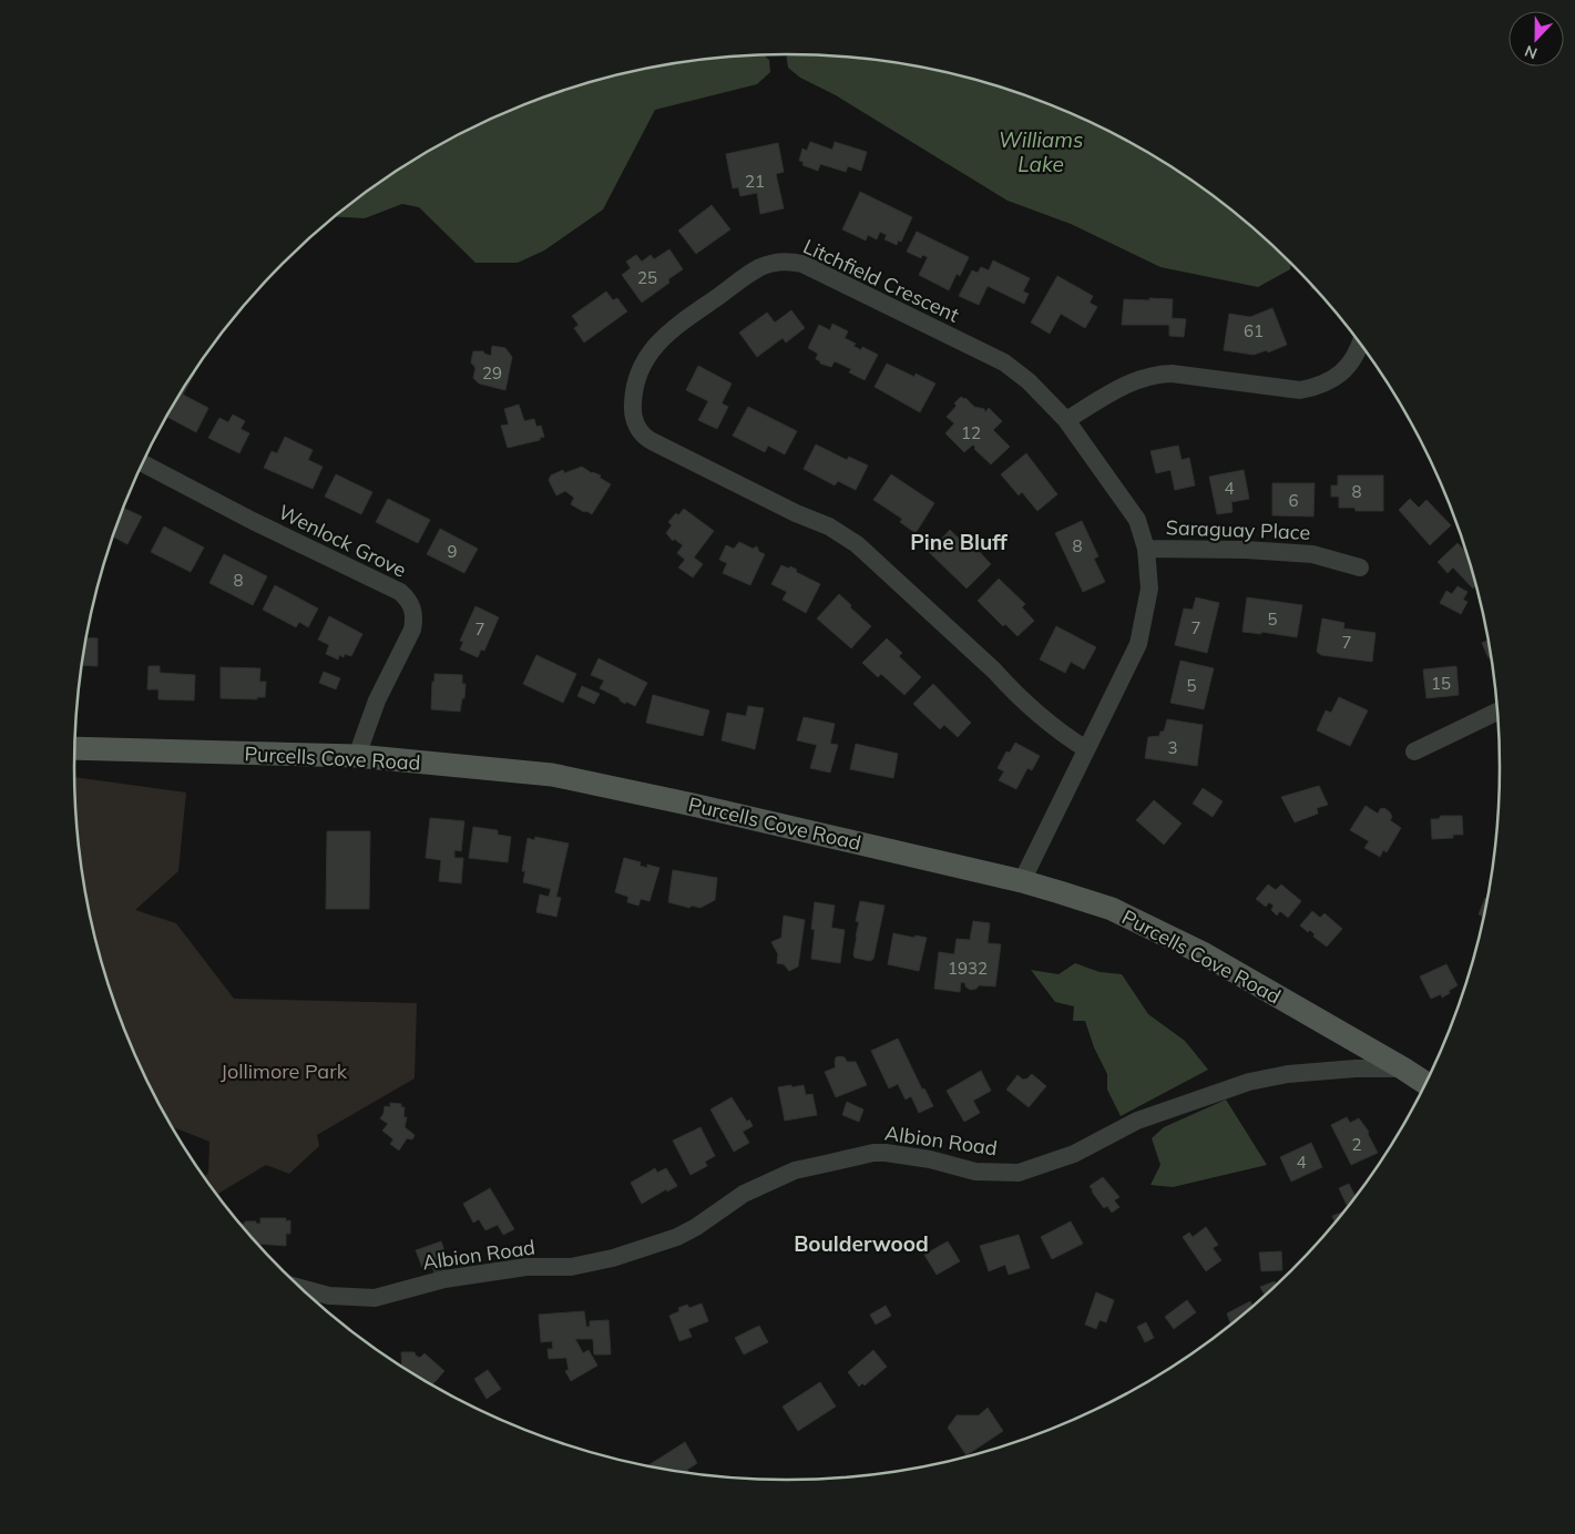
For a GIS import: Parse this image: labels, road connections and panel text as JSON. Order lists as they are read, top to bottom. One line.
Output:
{"streets":{"main road":["Purcells Cove Road"],"street":["Litchfield Crescent","Saraguay Place","Wenlock Grove","Albion Road"]},"crossings":[["Litchfield Crescent","Saraguay Place"],["Litchfield Crescent","Purcells Cove Road"],["Wenlock Grove","Purcells Cove Road"],["Purcells Cove Road","Albion Road"]],"districts":["Pine Bluff","Boulderwood"],"water":["Williams Lake"],"parks":["Jollimore Park"],"house_numbers":["21","25","61","29","12","4","8","6","8","9","8","5","7","7","7","15","5","3","1932","2","4"],"north":"bottom"}
